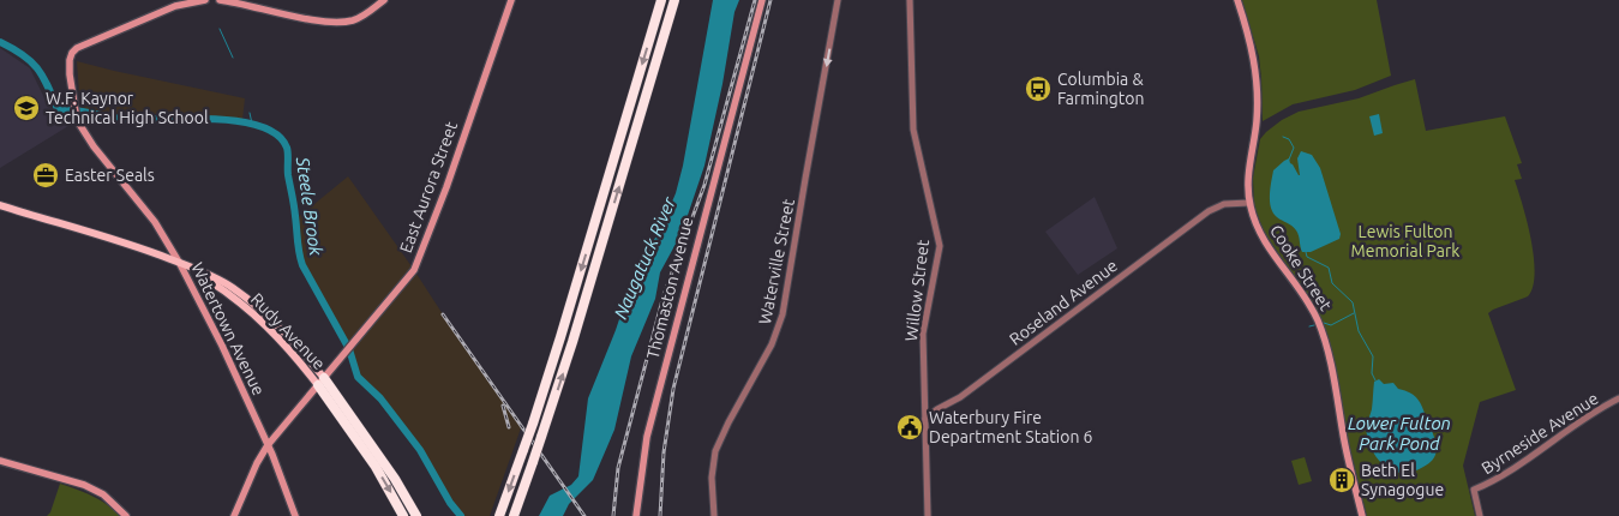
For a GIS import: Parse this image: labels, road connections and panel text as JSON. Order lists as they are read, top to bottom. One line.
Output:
{"streets":{"main road":["East Aurora Street","Cooke Street","Thomaston Avenue","Watertown Avenue","Rudy Avenue"],"street":["Waterville Street","Willow Street","Roseland Avenue","Byrneside Avenue"]},"crossings":[["East Aurora Street","Watertown Avenue"],["East Aurora Street","Rudy Avenue"],["Cooke Street","Roseland Avenue"],["Willow Street","Roseland Avenue"],["Watertown Avenue","Rudy Avenue"]],"one_way":["Waterville Street"],"water":["Steele Brook","Naugatuck River","Lower Fulton Park Pond"],"parks":["Lewis Fulton Memorial Park"],"places":{"bus stop":["Columbia & Farmington"],"school or university":["W.F. Kaynor Technical High School"],"office":["Easter Seals"],"public building":["Waterbury Fire Department Station 6"],"building":["Beth El Synagogue"]}}
